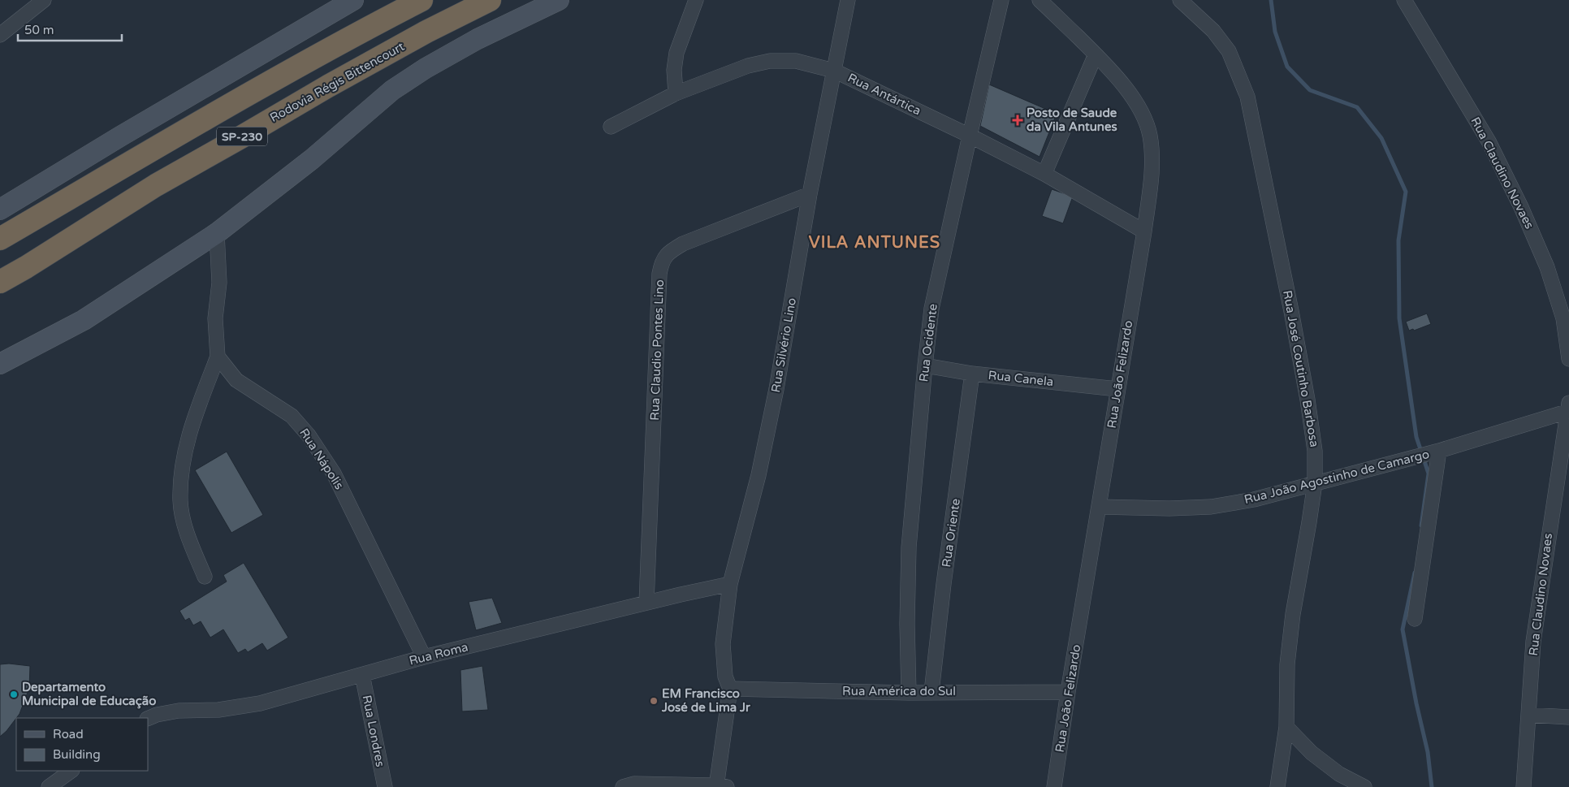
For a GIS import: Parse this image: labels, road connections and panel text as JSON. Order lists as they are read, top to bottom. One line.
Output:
{"streets":{"highway":["Rodovia Régis Bittencourt","SP-230"],"street":["Rua Antártica","Rua Claudino Novaes","Rua Ocidente","Rua Silvério Lino","Rua Claudio Pontes Lino","Rua José Coutinho Barbosa","Rua João Felizardo","Rua Canela","Rua Nápolis","Rua João Agostinho de Camargo","Rua Oriente","Rua Roma","Rua América do Sul","Rua Londres"]},"crossings":[["Rua Antártica","Rua Ocidente"],["Rua Antártica","Rua Silvério Lino"],["Rua Antártica","Rua João Felizardo"],["Rua Claudino Novaes","Rua João Agostinho de Camargo"],["Rua Ocidente","Rua Canela"],["Rua Ocidente","Rua América do Sul"],["Rua Silvério Lino","Rua Claudio Pontes Lino"],["Rua Silvério Lino","Rua Roma"],["Rua Silvério Lino","Rua América do Sul"],["Rua Claudio Pontes Lino","Rua Roma"],["Rua José Coutinho Barbosa","Rua João Agostinho de Camargo"],["Rua João Felizardo","Rua Canela"],["Rua João Felizardo","Rua João Agostinho de Camargo"],["Rua João Felizardo","Rua América do Sul"],["Rua Canela","Rua Oriente"],["Rua Nápolis","Rua Roma"],["Rua Oriente","Rua América do Sul"],["Rua Roma","Rua Londres"]],"districts":["VILA ANTUNES"],"places":{"health":["Posto de Saude da Vila Antunes"],"other":["Departamento Municipal de Educação","EM Francisco José de Lima Jr"]},"legend":["Road","Building"],"scale_bar":"50 m"}
